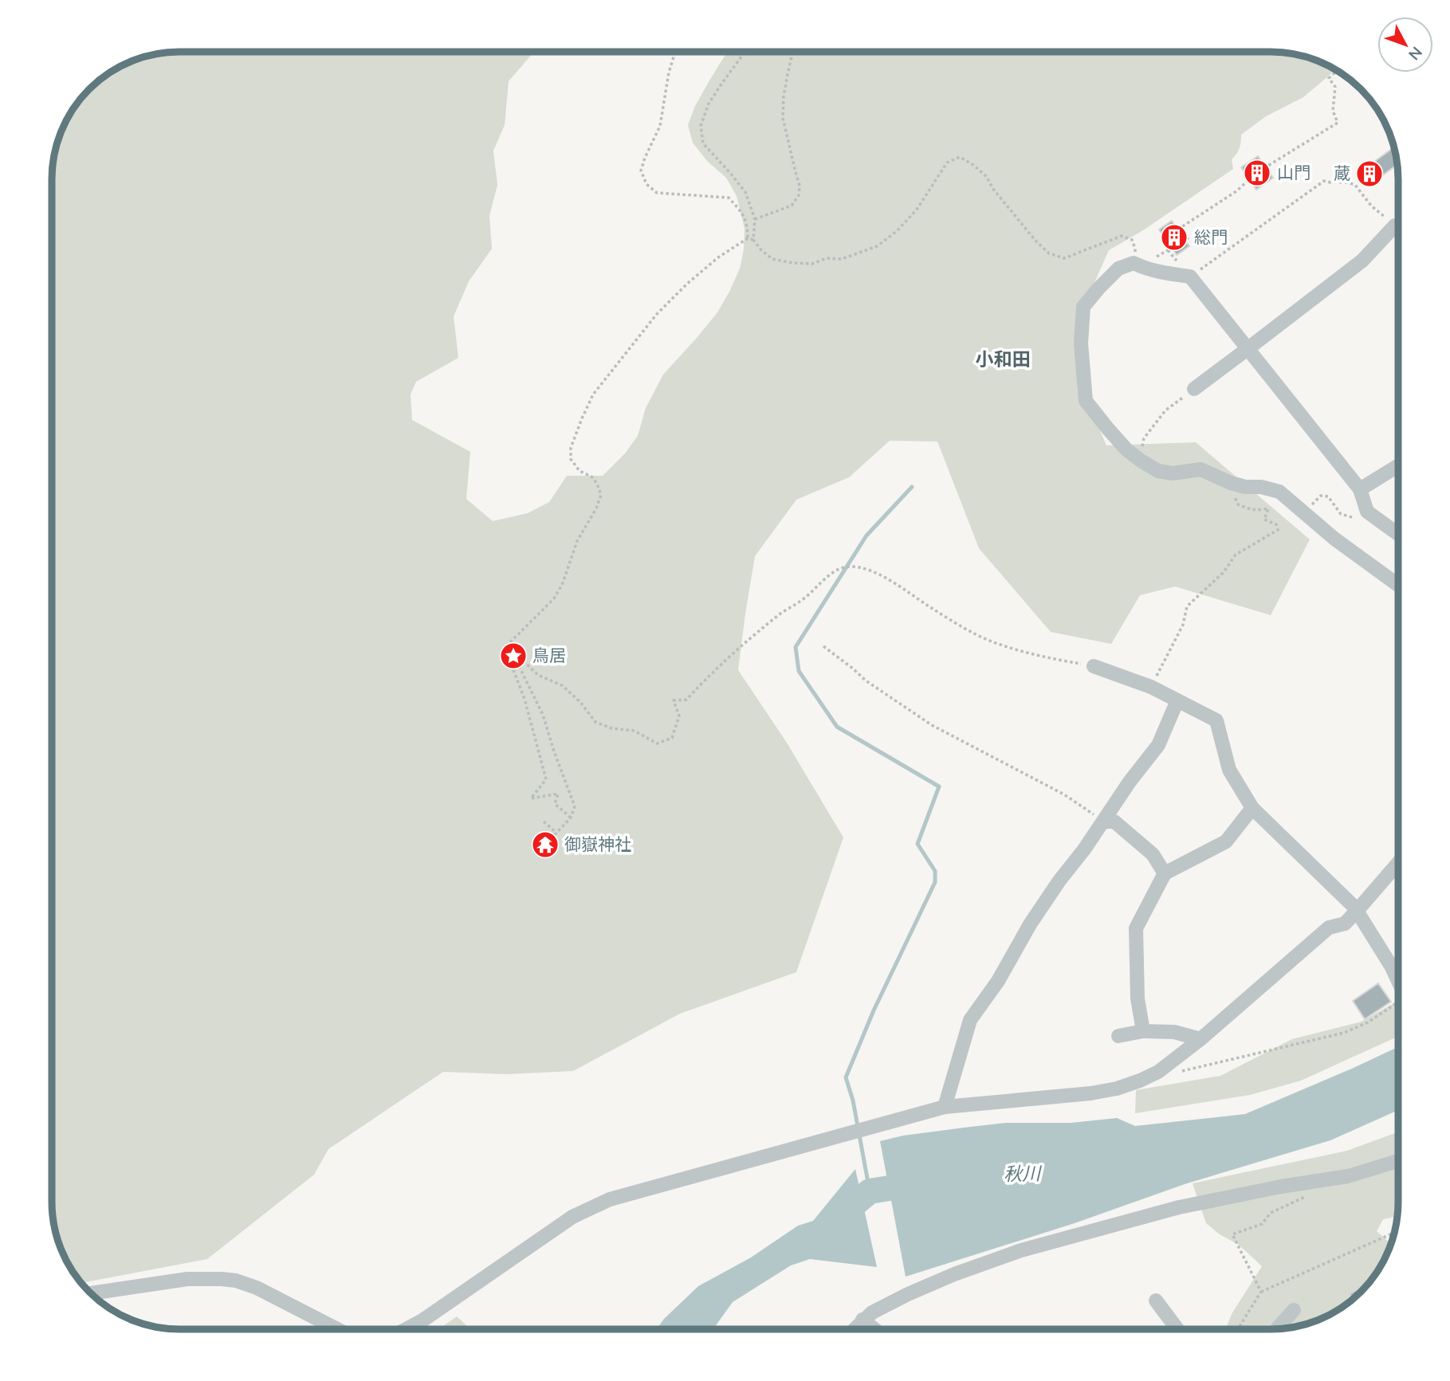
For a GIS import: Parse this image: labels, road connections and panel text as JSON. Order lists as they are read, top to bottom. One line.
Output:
{"districts":["小和田"],"water":["秋川"],"places":{"building":["山門","蔵","総門"],"place":["鳥居"],"temple":["御嶽神社"]},"north":"bottom right"}
